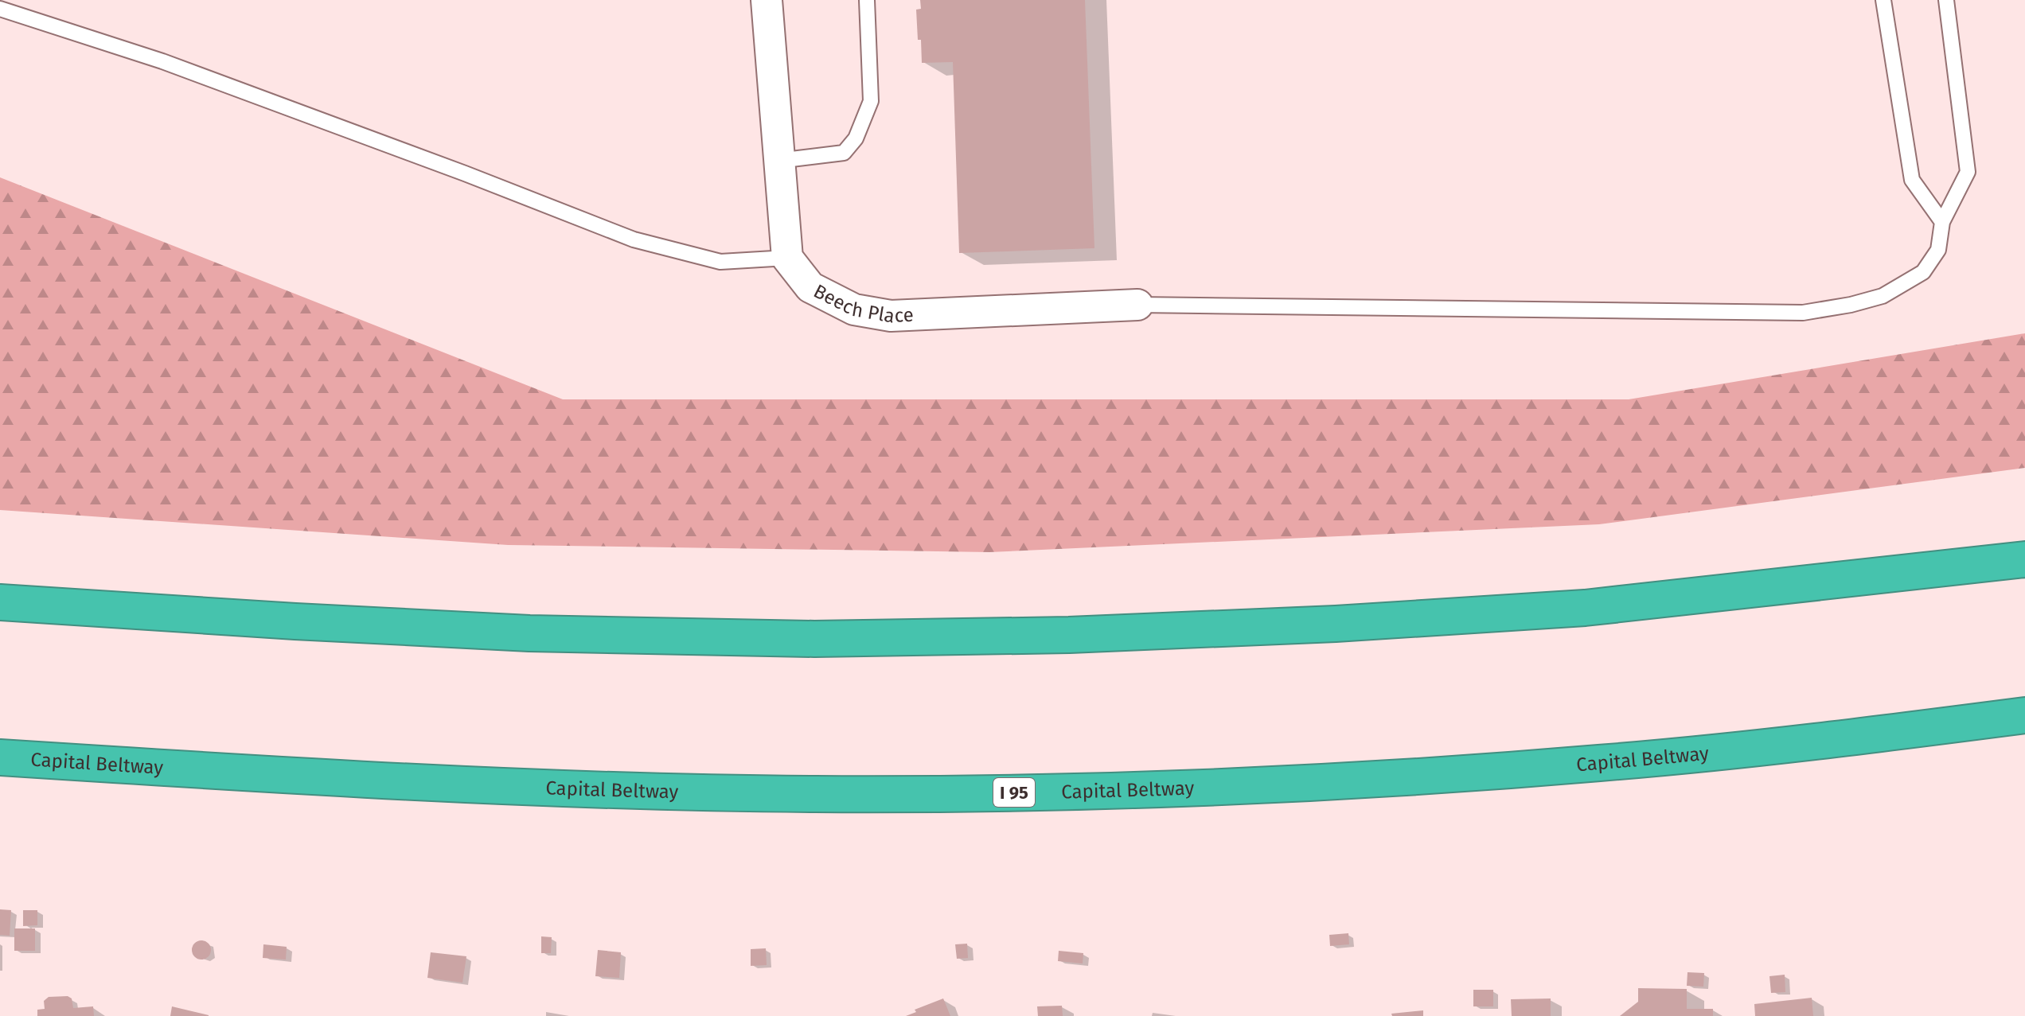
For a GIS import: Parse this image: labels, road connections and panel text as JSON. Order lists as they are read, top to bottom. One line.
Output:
{"streets":{"highway":["Capital Beltway","I 95"],"street":["Beech Place"]}}
